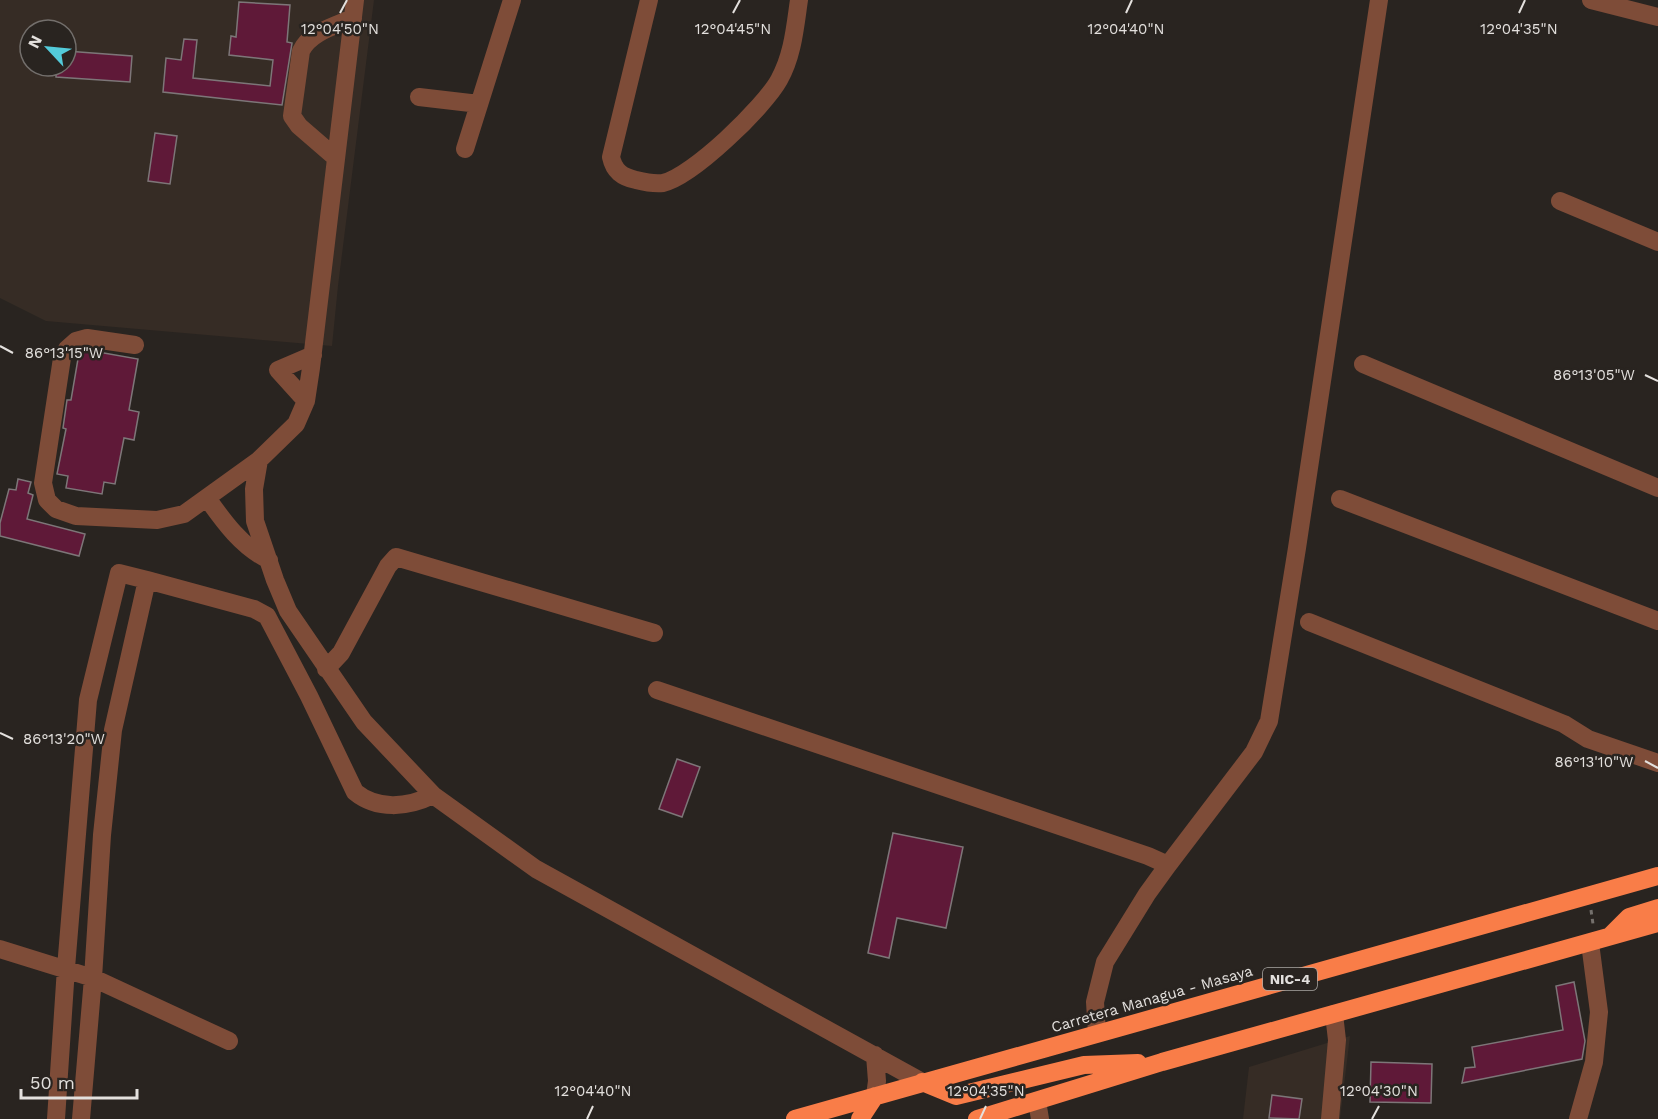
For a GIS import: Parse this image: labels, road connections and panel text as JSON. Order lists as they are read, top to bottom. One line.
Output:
{"streets":{"highway":["NIC-4","Carretera Managua - Masaya"]},"scale_bar":"50 m","north":"top left","coordinates":["12°04'45\"N","12°04'40\"N","12°04'35\"N","12°04'50\"N","86°13'15\"W","86°13'05\"W","86°13'20\"W","86°13'10\"W","12°04'30\"N"]}
